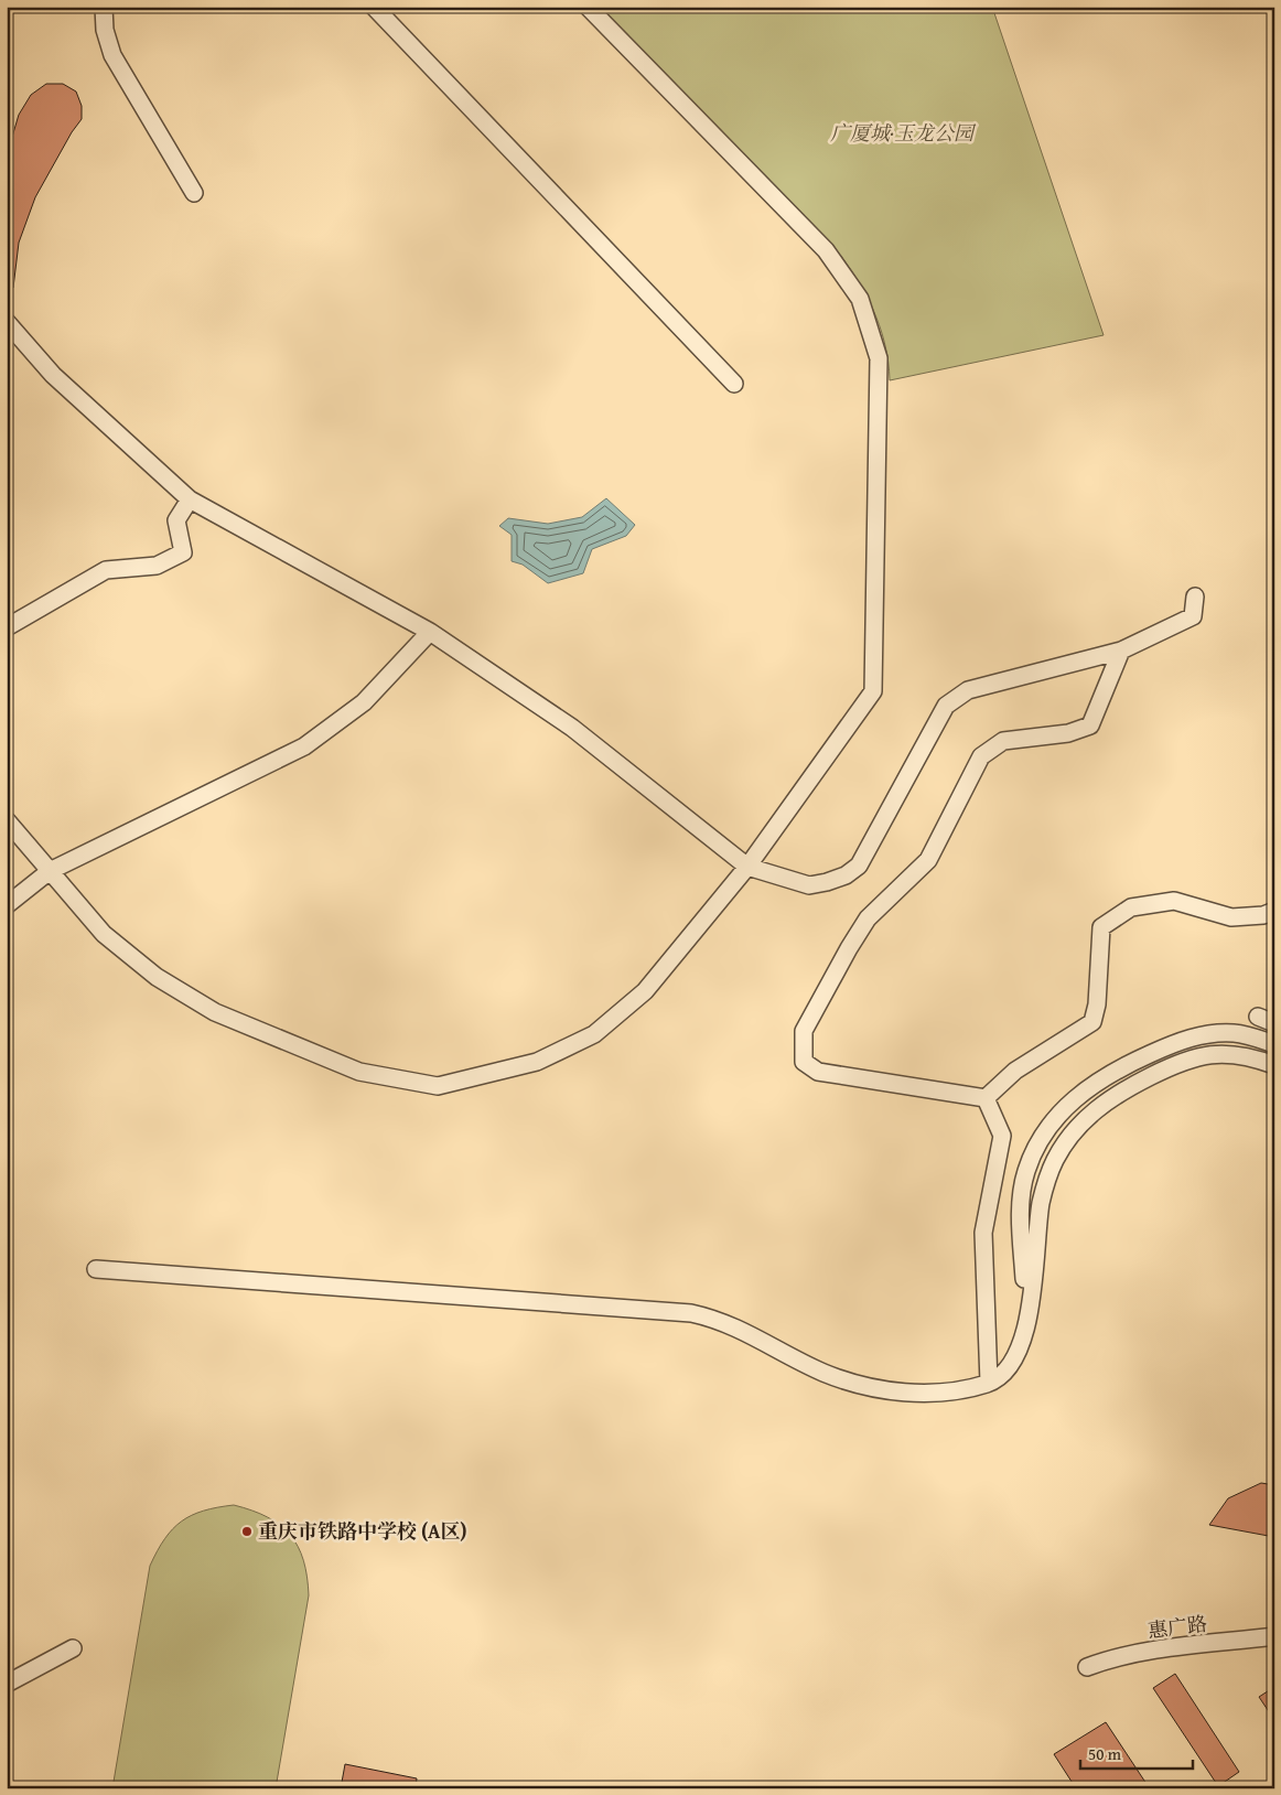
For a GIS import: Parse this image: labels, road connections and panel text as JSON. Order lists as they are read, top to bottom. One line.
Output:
{"streets":{"street":["惠广路"]},"parks":["广厦城·玉龙公园"],"places":["重庆市铁路中学校 (A区)"],"scale_bar":"50 m"}
